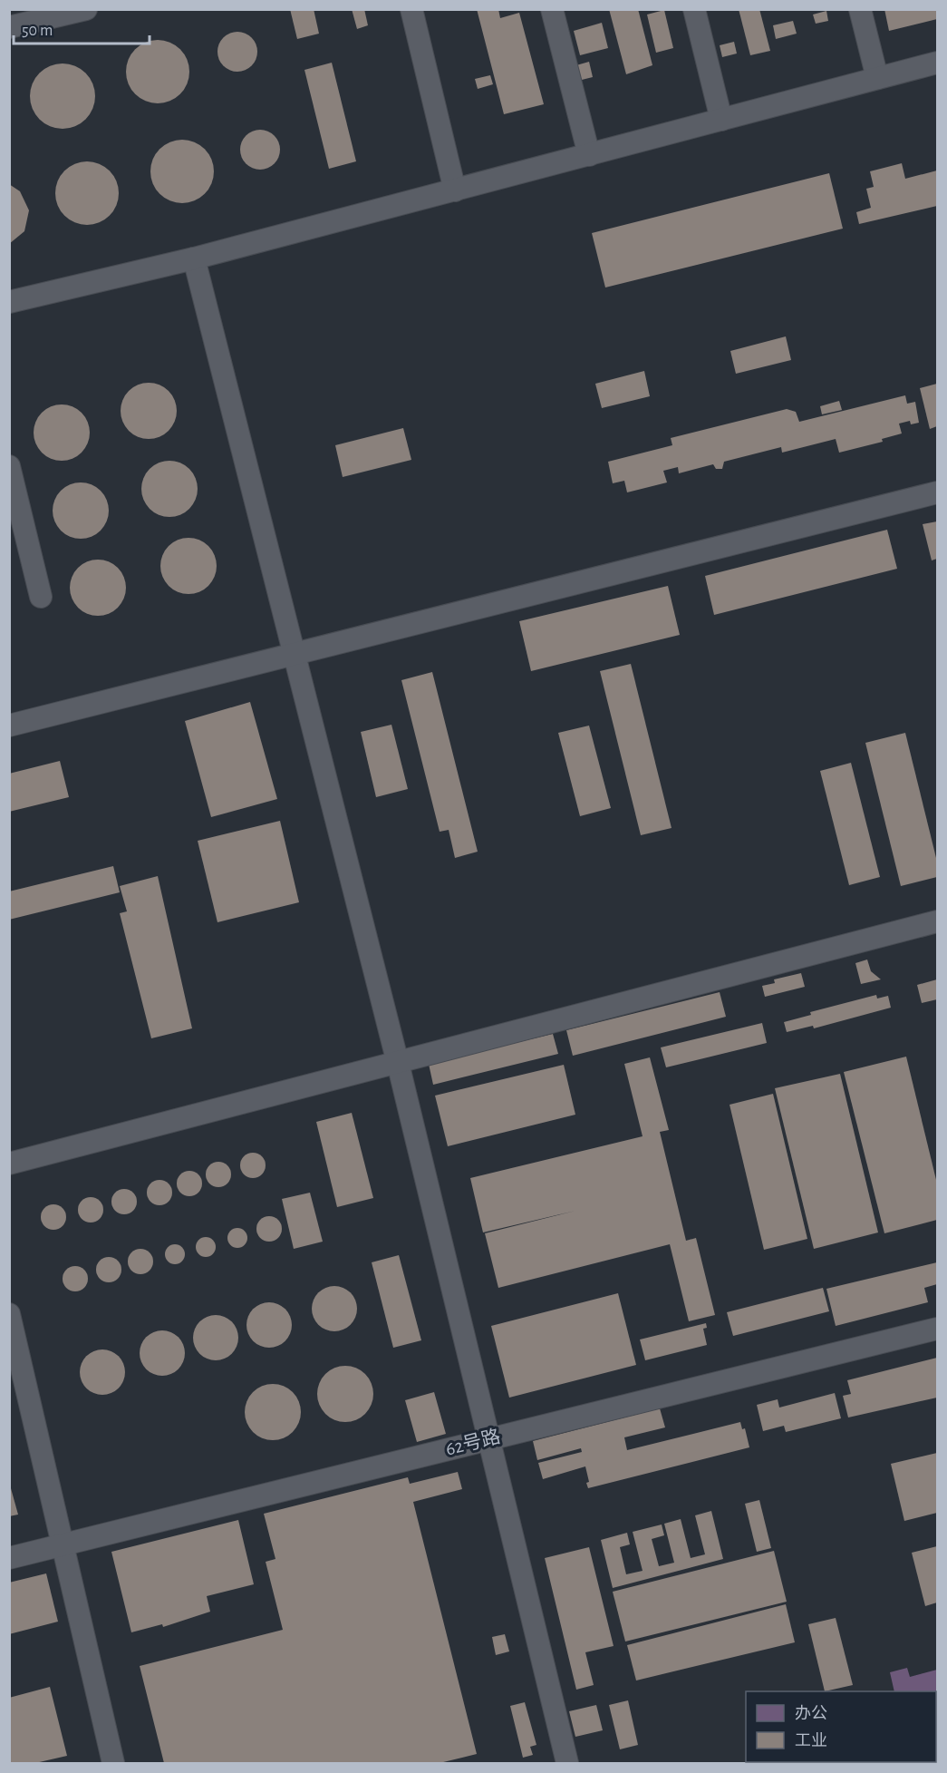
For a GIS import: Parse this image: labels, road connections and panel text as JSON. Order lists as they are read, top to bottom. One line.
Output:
{"streets":{"street":["62号路"]},"legend":["办公","工业"],"scale_bar":"50 m"}
